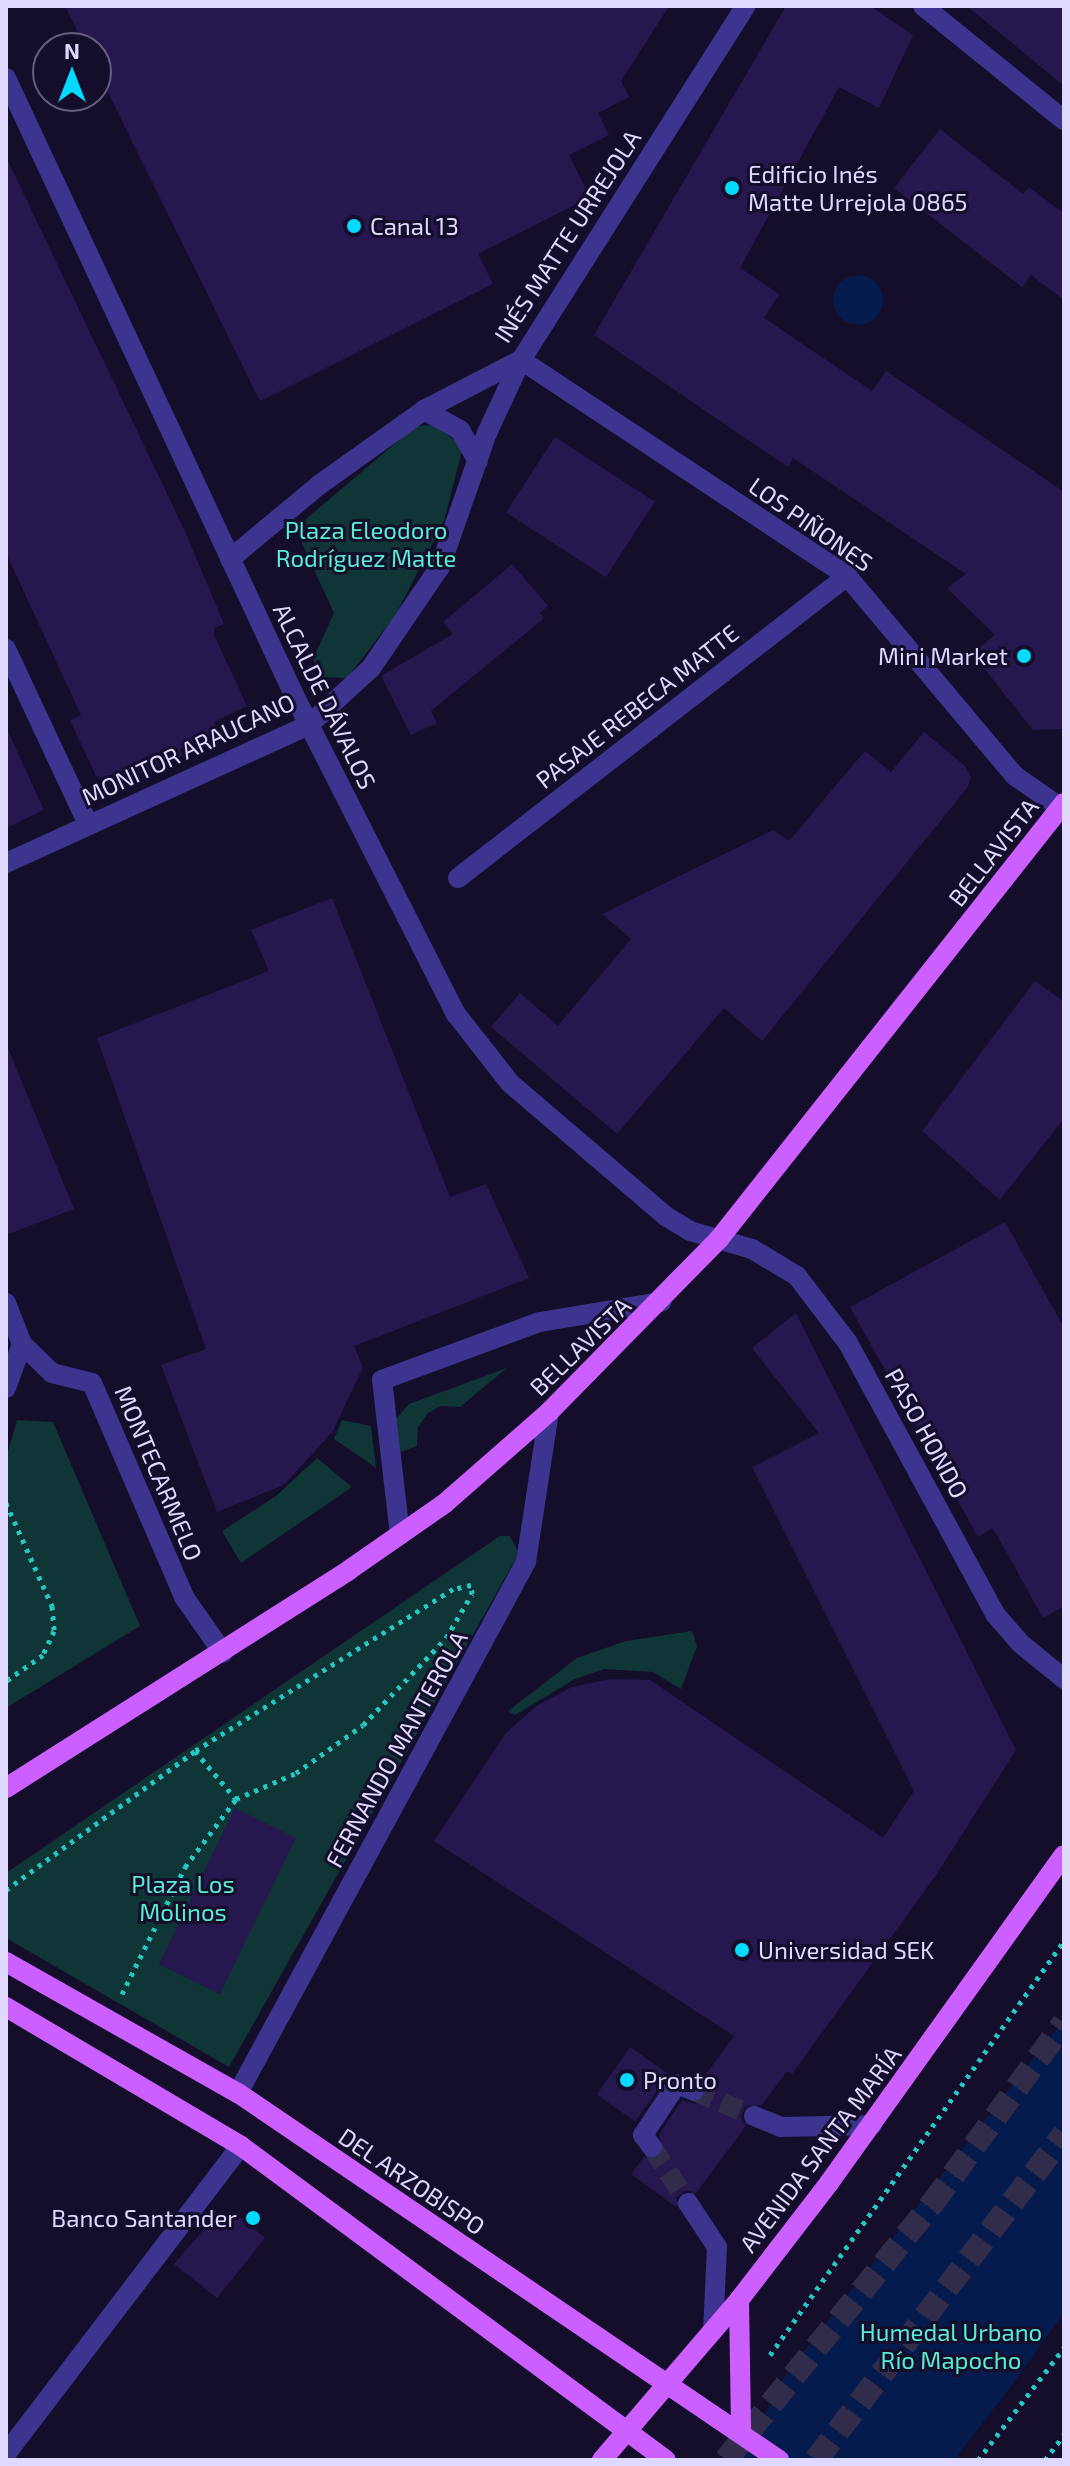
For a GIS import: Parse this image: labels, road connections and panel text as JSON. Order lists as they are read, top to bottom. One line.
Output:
{"streets":{"main road":["BELLAVISTA","AVENIDA SANTA MARÍA","DEL ARZOBISPO"],"street":["INÉS MATTE URREJOLA","LOS PIÑONES","ALCALDE DÁVALOS","PASAJE REBECA MATTE","MONITOR ARAUCANO","PASO HONDO","MONTECARMELO","FERNANDO MANTEROLA"]},"crossings":[["INÉS MATTE URREJOLA","LOS PIÑONES"],["INÉS MATTE URREJOLA","ALCALDE DÁVALOS"],["INÉS MATTE URREJOLA","MONITOR ARAUCANO"],["LOS PIÑONES","PASAJE REBECA MATTE"],["LOS PIÑONES","MONITOR ARAUCANO"],["LOS PIÑONES","BELLAVISTA"],["ALCALDE DÁVALOS","MONITOR ARAUCANO"],["ALCALDE DÁVALOS","BELLAVISTA"],["ALCALDE DÁVALOS","PASO HONDO"],["BELLAVISTA","PASO HONDO"],["BELLAVISTA","MONTECARMELO"],["BELLAVISTA","FERNANDO MANTEROLA"],["FERNANDO MANTEROLA","DEL ARZOBISPO"],["AVENIDA SANTA MARÍA","DEL ARZOBISPO"]],"parks":["Plaza Eleodoro Rodríguez Matte","Plaza Los Molinos","Humedal Urbano Río Mapocho"],"places":["Edificio Inés Matte Urrejola 0865","Canal 13","Mini Market","Universidad SEK","Pronto","Banco Santander"],"north":"top"}
